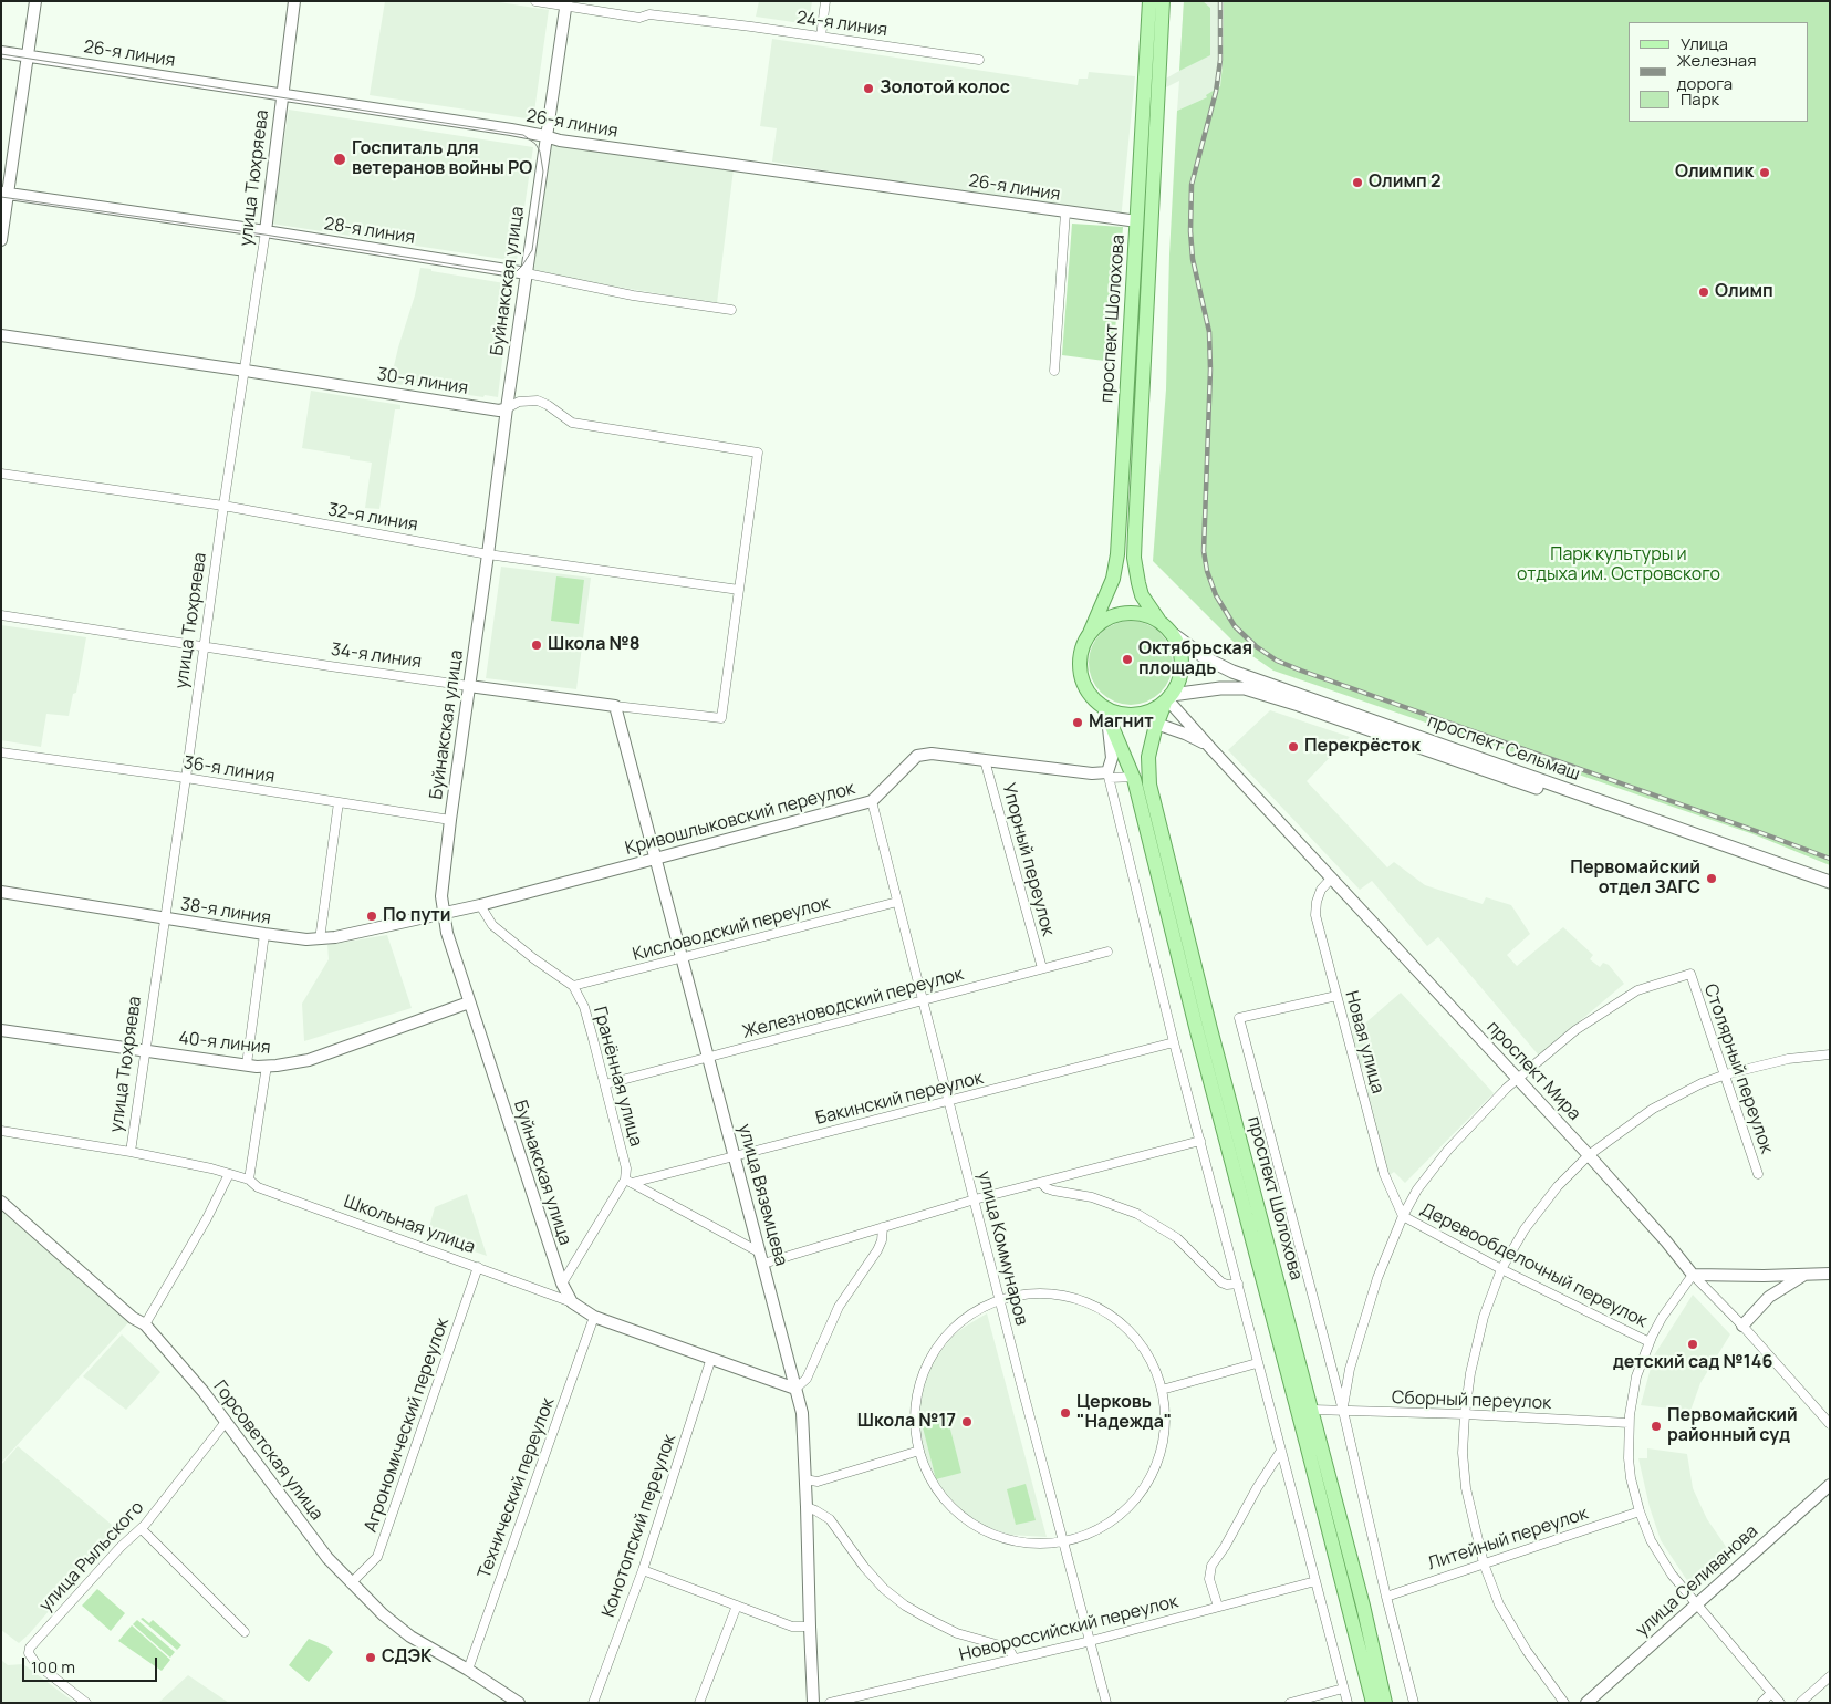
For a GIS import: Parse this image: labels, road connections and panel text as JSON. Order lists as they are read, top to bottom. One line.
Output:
{"streets":{"main road":["проспект Шолохова","проспект Сельмаш"],"street":["24-я линия","26-я линия","улица Тюхряева","28-я линия","Буйнакская улица","30-я линия","32-я линия","34-я линия","36-я линия","Кривошлыковский переулок","Упорный переулок","38-я линия","Кисловодский переулок","Железноводский переулок","Новая улица","40-я линия","Столярный переулок","проспект Мира","Гранённая улица","Бакинский переулок","улица Вяземцева","Школьная улица","улица Коммунаров","Деревообделочный переулок","Сборный переулок","Агрономический переулок","Горсоветская улица","Технический переулок","Конотопский переулок","Литейный переулок","улица Рыльского","улица Селиванова","Новороссийский переулок"]},"crossings":[["24-я линия","Буйнакская улица"],["26-я линия","улица Тюхряева"],["26-я линия","Буйнакская улица"],["26-я линия","проспект Шолохова"],["улица Тюхряева","28-я линия"],["улица Тюхряева","30-я линия"],["улица Тюхряева","32-я линия"],["улица Тюхряева","34-я линия"],["улица Тюхряева","36-я линия"],["улица Тюхряева","38-я линия"],["улица Тюхряева","40-я линия"],["улица Тюхряева","Школьная улица"],["28-я линия","Буйнакская улица"],["Буйнакская улица","30-я линия"],["Буйнакская улица","32-я линия"],["Буйнакская улица","34-я линия"],["Буйнакская улица","36-я линия"],["Буйнакская улица","Кривошлыковский переулок"],["Буйнакская улица","38-я линия"],["Буйнакская улица","40-я линия"],["Буйнакская улица","Школьная улица"],["проспект Шолохова","проспект Сельмаш"],["проспект Шолохова","проспект Мира"],["проспект Шолохова","Сборный переулок"],["30-я линия","32-я линия"],["30-я линия","34-я линия"],["32-я линия","34-я линия"],["34-я линия","улица Вяземцева"],["проспект Сельмаш","проспект Мира"],["Кривошлыковский переулок","Упорный переулок"],["Кривошлыковский переулок","38-я линия"],["Кривошлыковский переулок","Гранённая улица"],["Кривошлыковский переулок","улица Вяземцева"],["Кривошлыковский переулок","улица Коммунаров"],["Упорный переулок","Железноводский переулок"],["Кисловодский переулок","Гранённая улица"],["Кисловодский переулок","улица Вяземцева"],["Кисловодский переулок","улица Коммунаров"],["Железноводский переулок","Гранённая улица"],["Железноводский переулок","улица Вяземцева"],["Железноводский переулок","улица Коммунаров"],["Новая улица","проспект Мира"],["Новая улица","Деревообделочный переулок"],["Столярный переулок","проспект Мира"],["Гранённая улица","Бакинский переулок"],["Бакинский переулок","улица Вяземцева"],["Бакинский переулок","улица Коммунаров"],["улица Вяземцева","Школьная улица"],["Школьная улица","Агрономический переулок"],["Школьная улица","Технический переулок"],["Школьная улица","Конотопский переулок"],["улица Коммунаров","Новороссийский переулок"],["Агрономический переулок","Горсоветская улица"],["Горсоветская улица","Технический переулок"],["Горсоветская улица","улица Рыльского"]],"parks":["Парк культуры и отдыха им. Островского"],"places":["Золотой колос","Госпиталь для ветеранов войны РО","Олимпик","Олимп 2","Олимп","Школа №8","Октябрьская площадь","Магнит","Перекрёсток","Первомайский отдел ЗАГС","По пути","детский сад №146","Церковь \"Надежда\"","Школа №17","Первомайский районный суд","СДЭК"],"legend":["Улица","Железная дорога","Парк"],"scale_bar":"100 m"}
